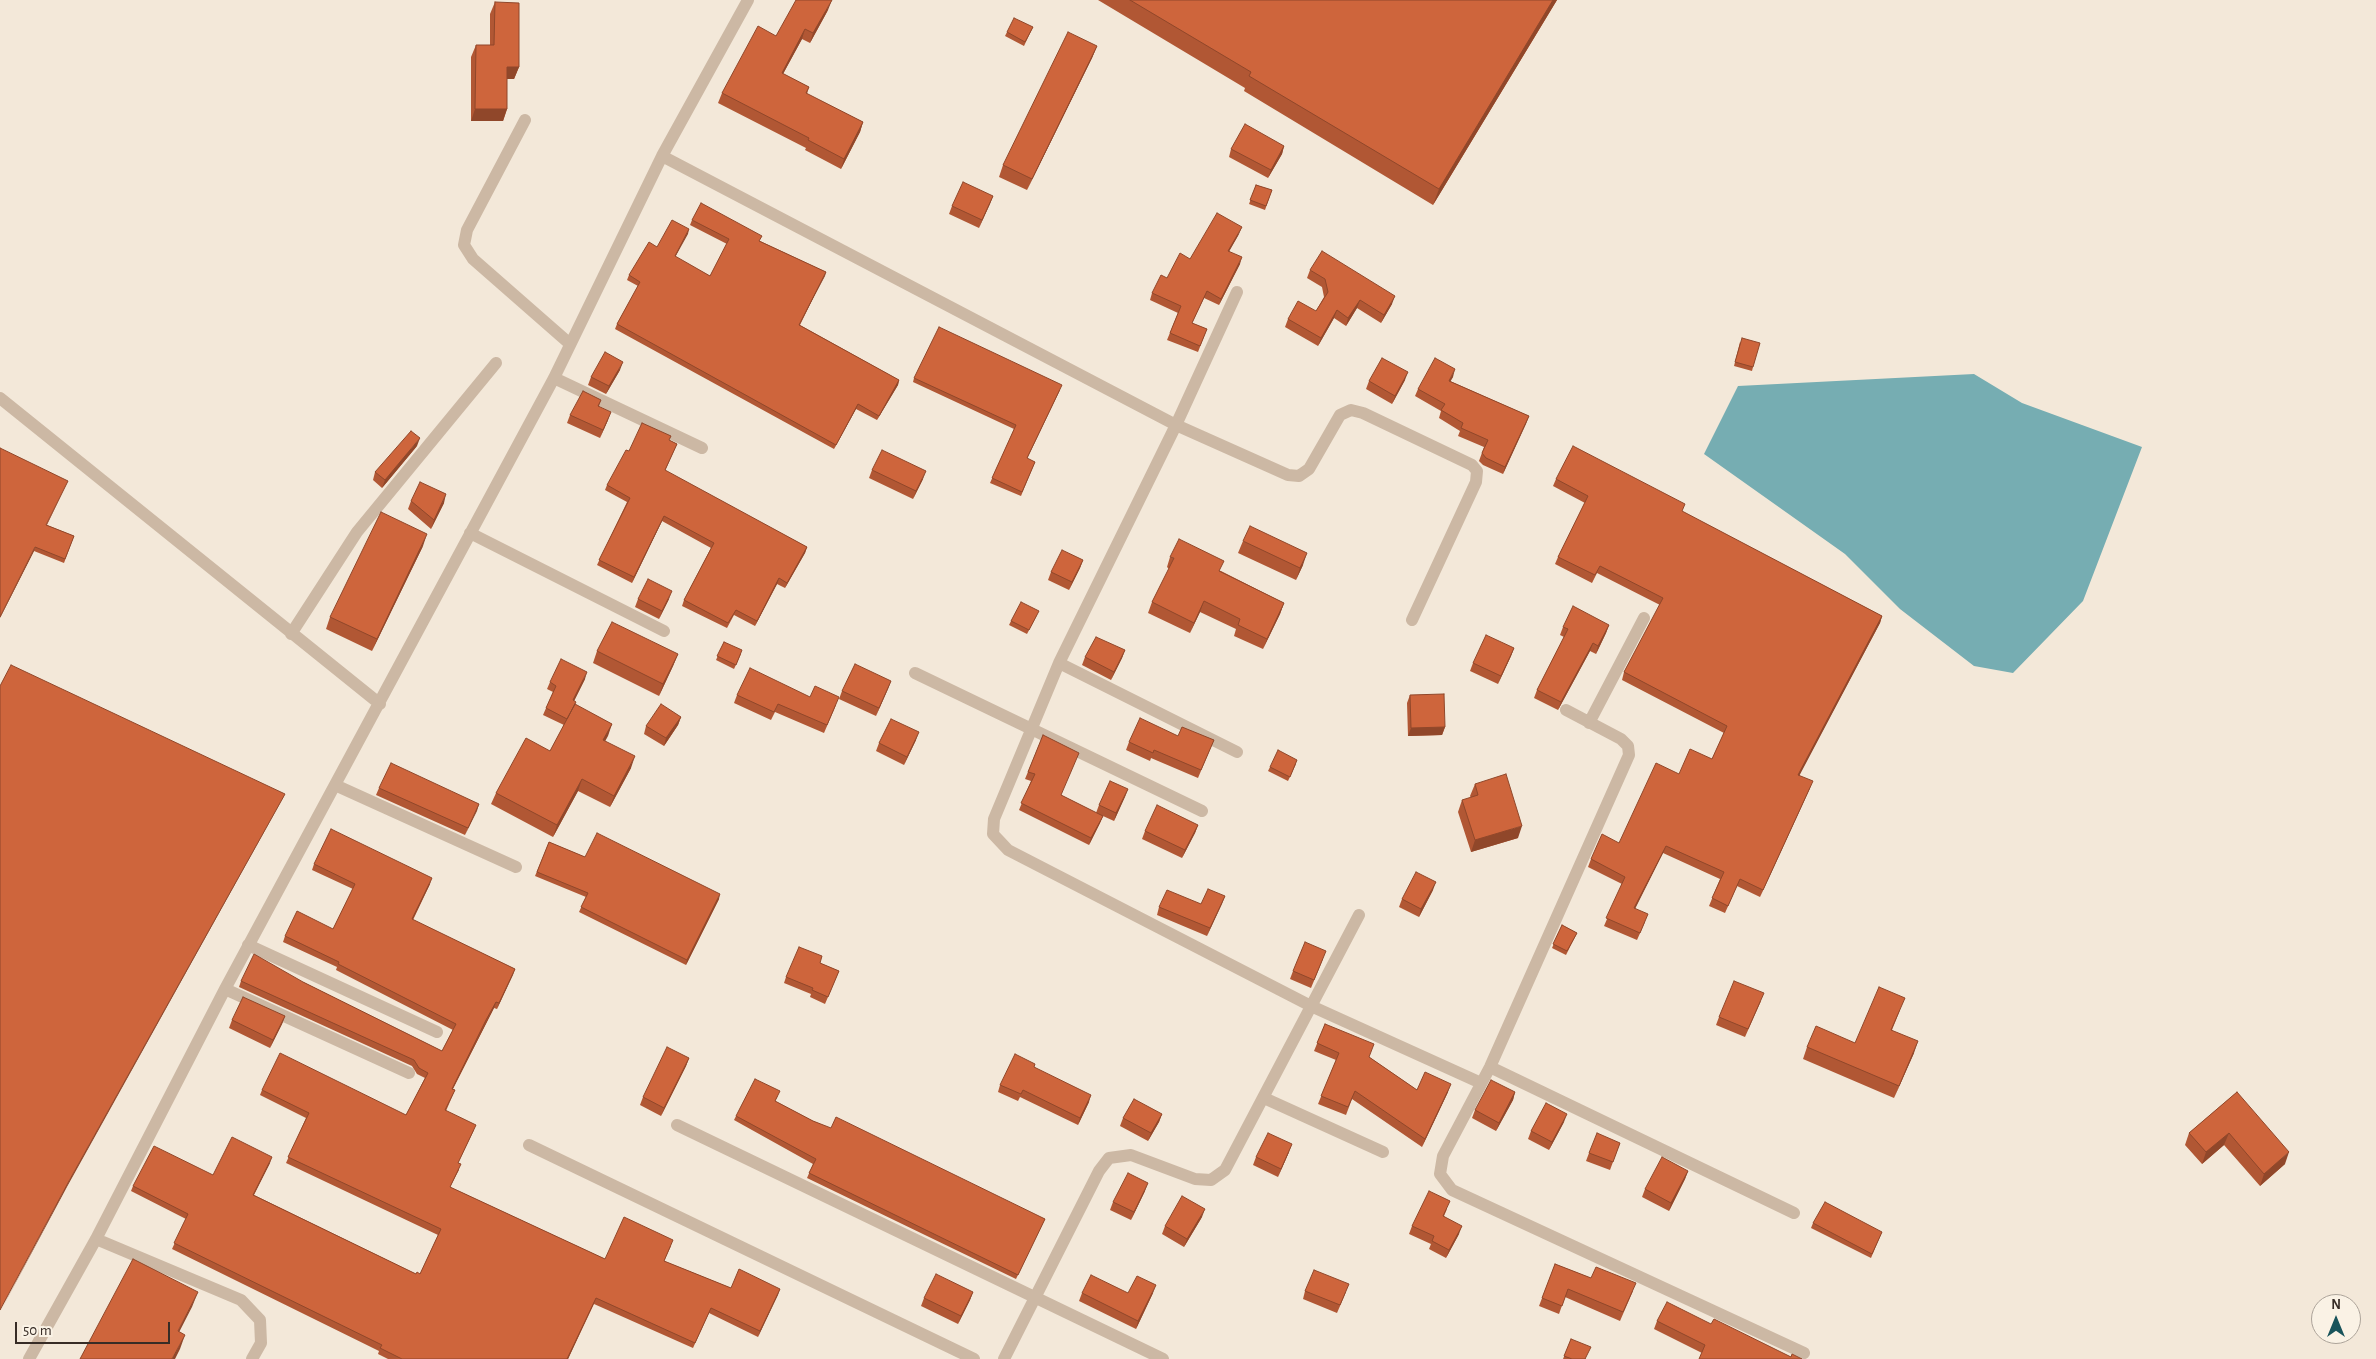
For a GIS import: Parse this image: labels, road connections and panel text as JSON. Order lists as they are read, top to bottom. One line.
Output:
{"scale_bar":"50 m","north":"top"}
